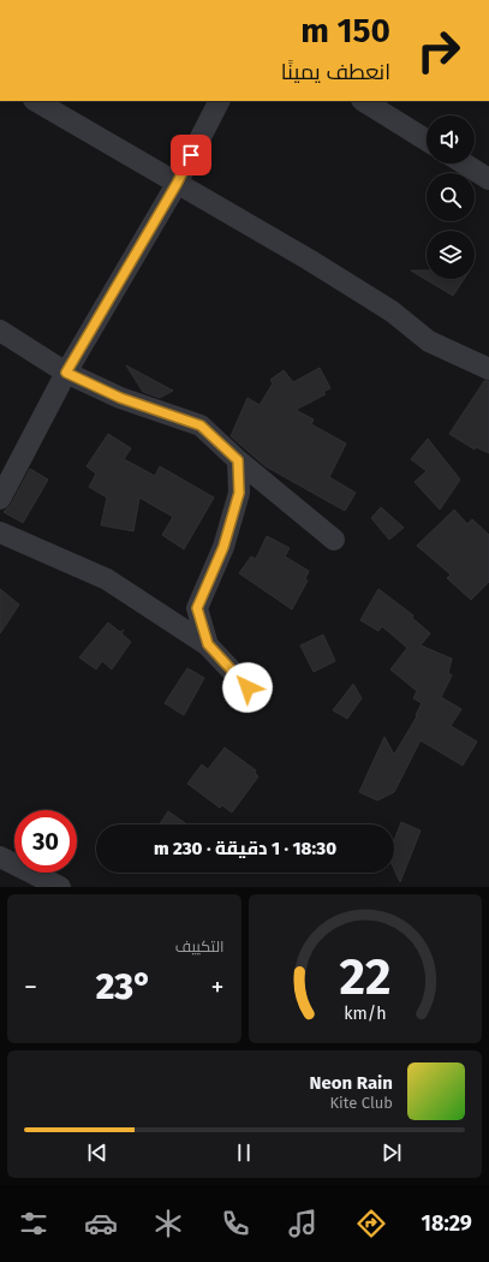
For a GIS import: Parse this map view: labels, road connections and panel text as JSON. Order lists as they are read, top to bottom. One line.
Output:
{"page":{"turn":["150 m","انعطف يمينًا"],"limit":"30","trip":"18:30 · 1 دقيقة · 230 m","tile":"التكييف","heat":["−","23°","+"],"song":["Neon Rain","Kite Club"],"tabs":"18:29","gauge":["22","km/h"]}}
